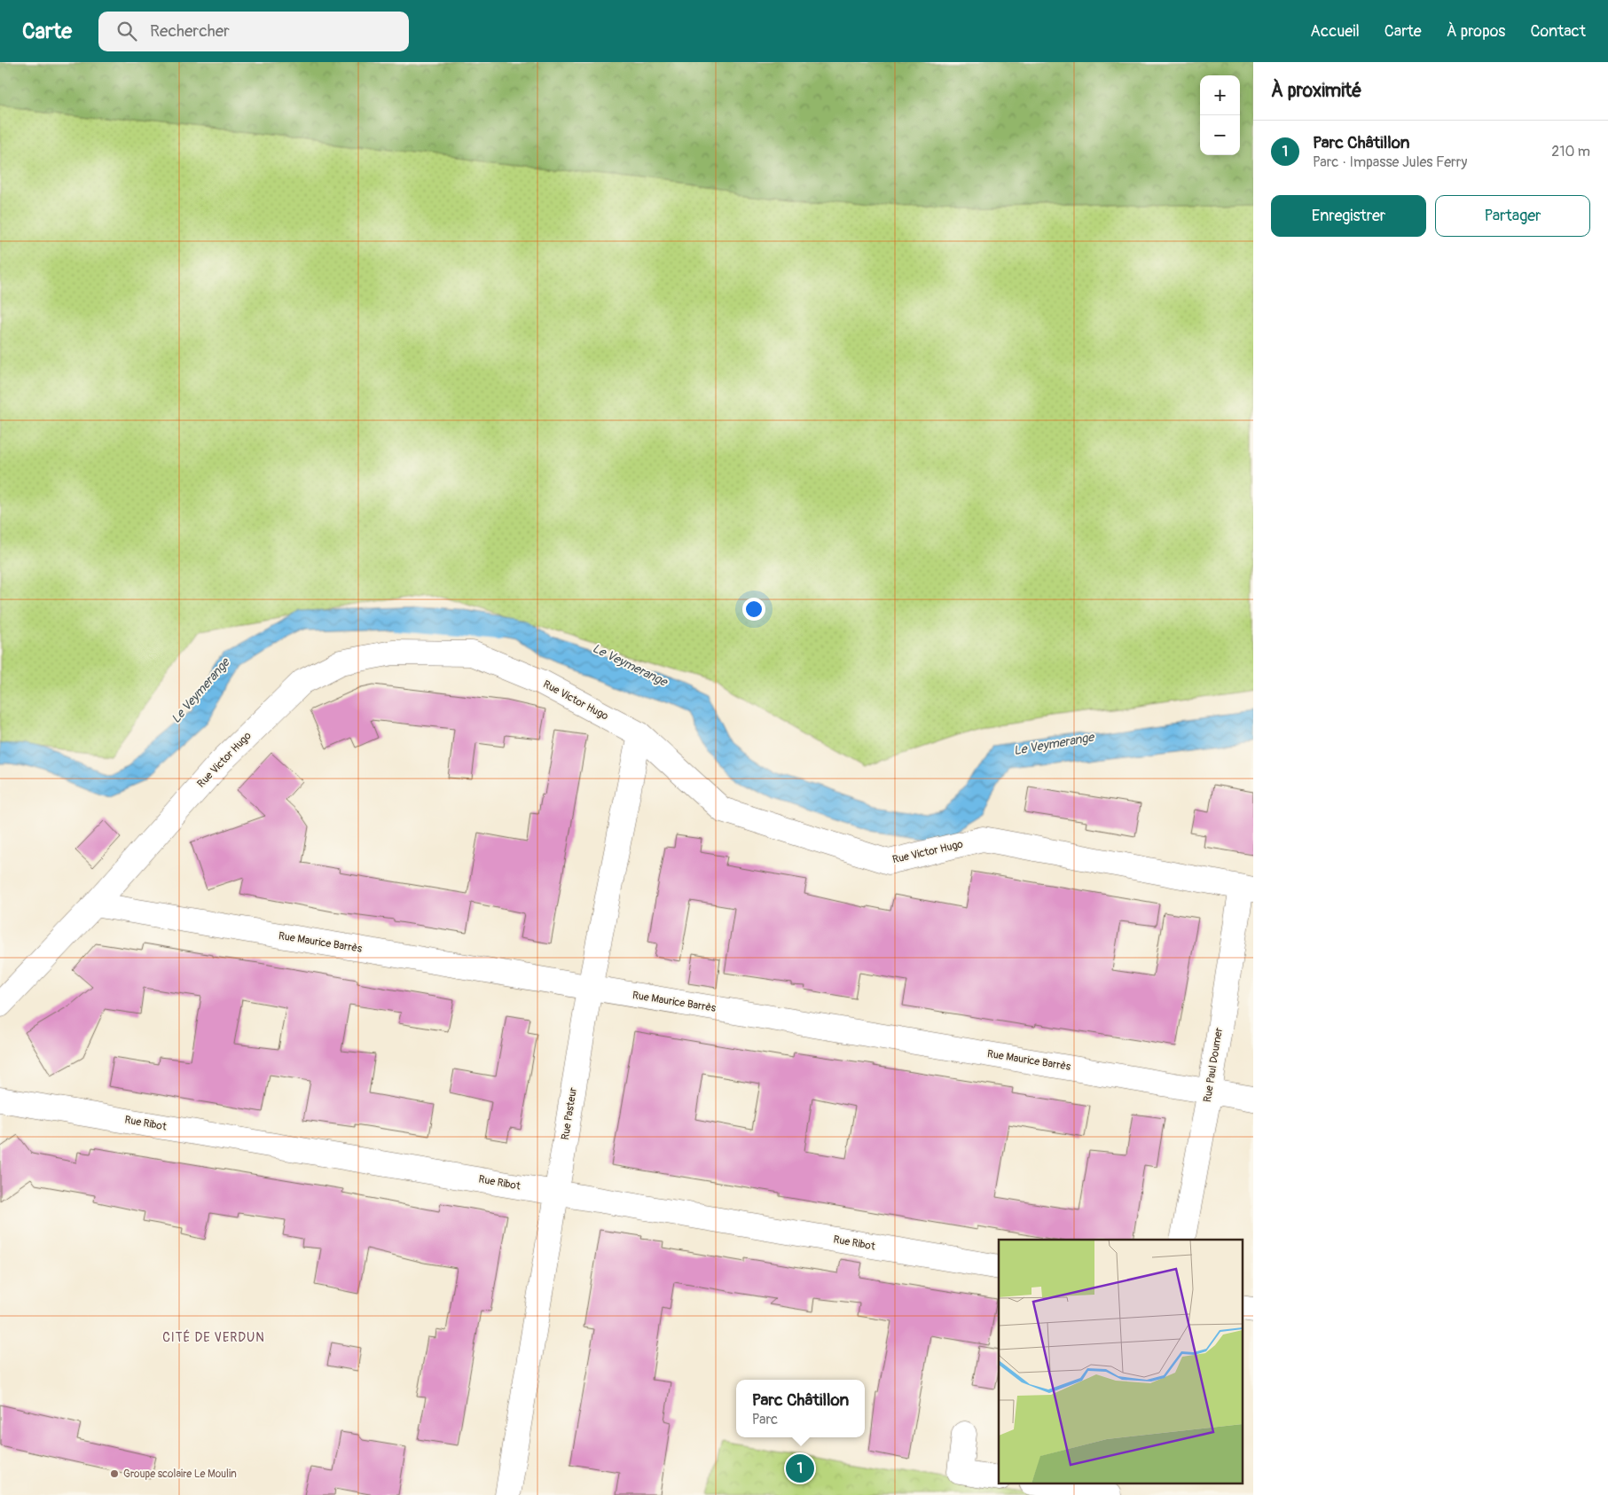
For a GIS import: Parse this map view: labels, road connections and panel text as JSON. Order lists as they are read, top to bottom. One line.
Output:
{"streets":{"street":["Rue Victor Hugo","Rue Maurice Barrès","Rue Paul Doumer","Rue Pasteur","Rue Ribot"]},"crossings":[["Rue Victor Hugo","Rue Maurice Barrès"],["Rue Victor Hugo","Rue Paul Doumer"],["Rue Victor Hugo","Rue Pasteur"],["Rue Maurice Barrès","Rue Paul Doumer"],["Rue Maurice Barrès","Rue Pasteur"],["Rue Pasteur","Rue Ribot"]],"districts":["CITÉ DE VERDUN"],"water":["Le Veymerange"],"places":["Groupe scolaire Le Moulin"],"page":{"header":"Carte","search":"Rechercher","nav":["Accueil","Carte","À propos","Contact"],"heading":"À proximité","map_buttons":["+","−"],"list":[{"mark":"1","name":"Parc Châtillon","note":"Parc · Impasse Jules Ferry","value":"210 m"}],"buttons":["Enregistrer","Partager"],"popup":["Parc Châtillon","Parc"],"pins":"1"}}
